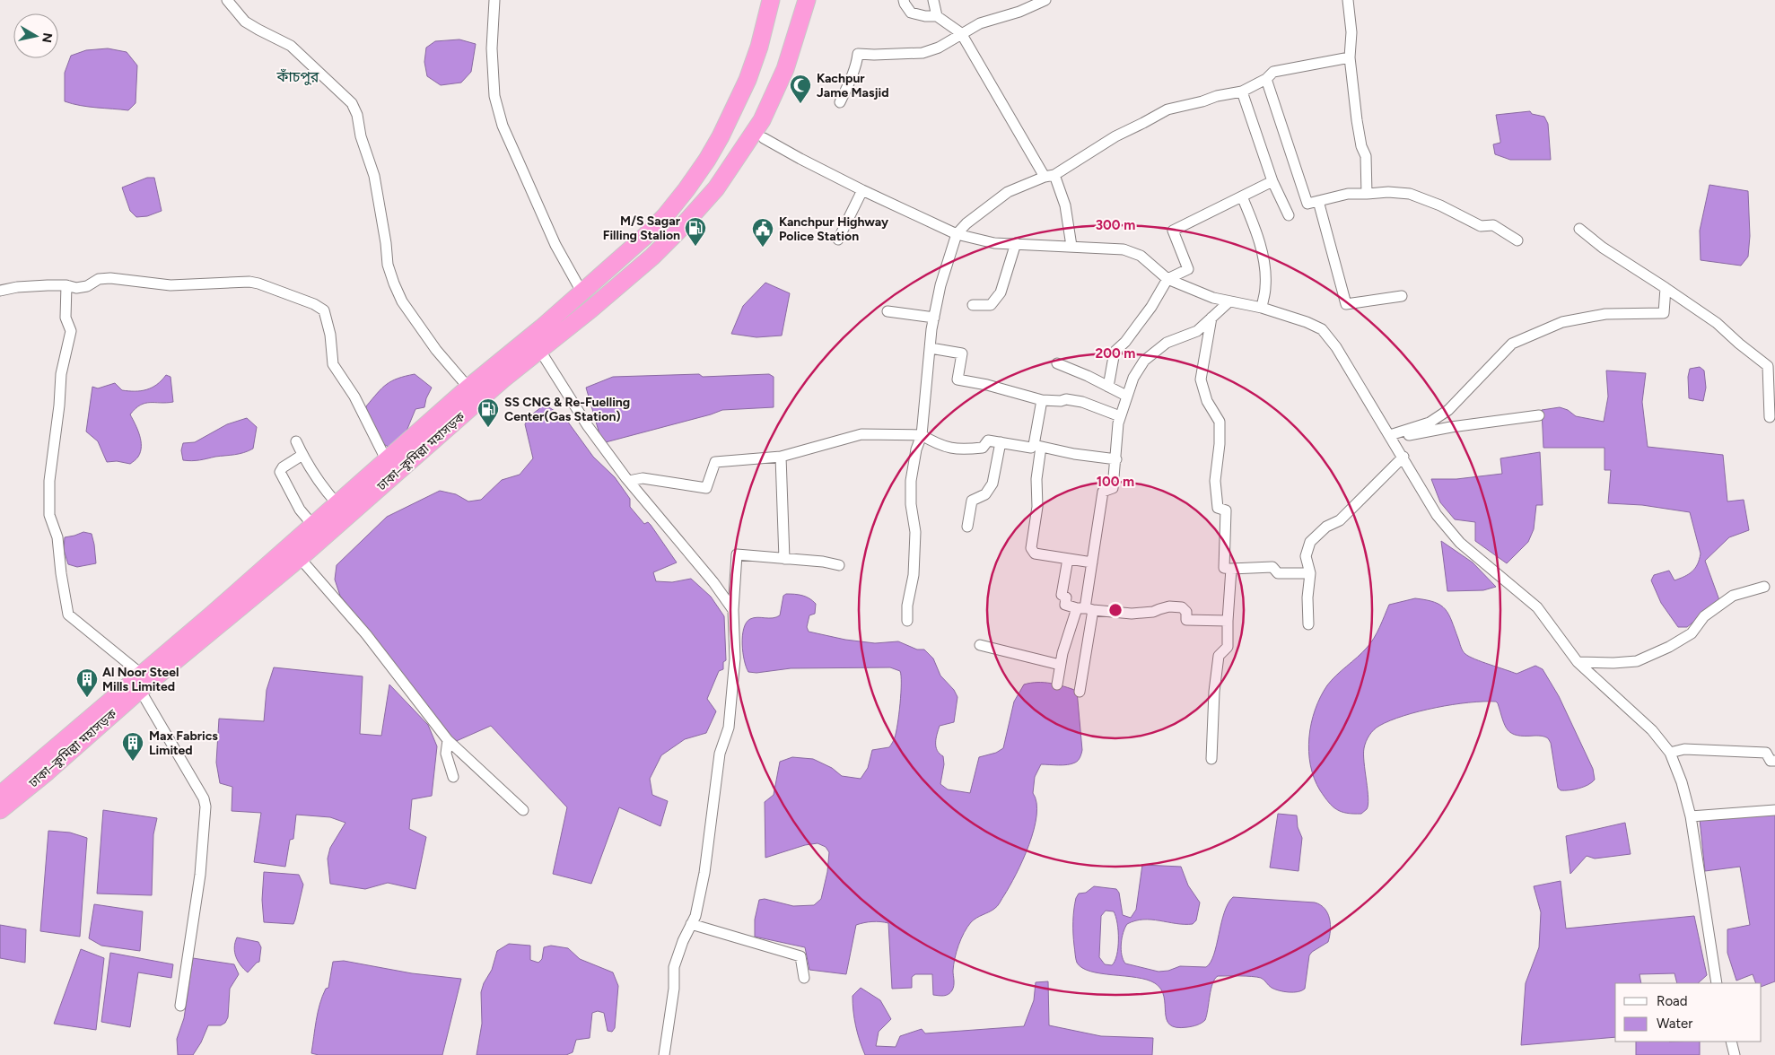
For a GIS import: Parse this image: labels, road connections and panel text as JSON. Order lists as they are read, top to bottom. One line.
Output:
{"streets":{"highway":["ঢাকা–কুমিল্লা মহাসড়ক"]},"districts":["কাঁচপুর"],"places":{"mosque":["Kachpur Jame Masjid"],"fuel station":["M/S Sagar Filling Stalion","SS CNG & Re-Fuelling Center(Gas Station)"],"public building":["Kanchpur Highway Police Station"],"building":["Al Noor Steel Mills Limited","Max Fabrics Limited"]},"legend":["Road","Water"],"north":"right","rings":["300 m","200 m","100 m"]}
